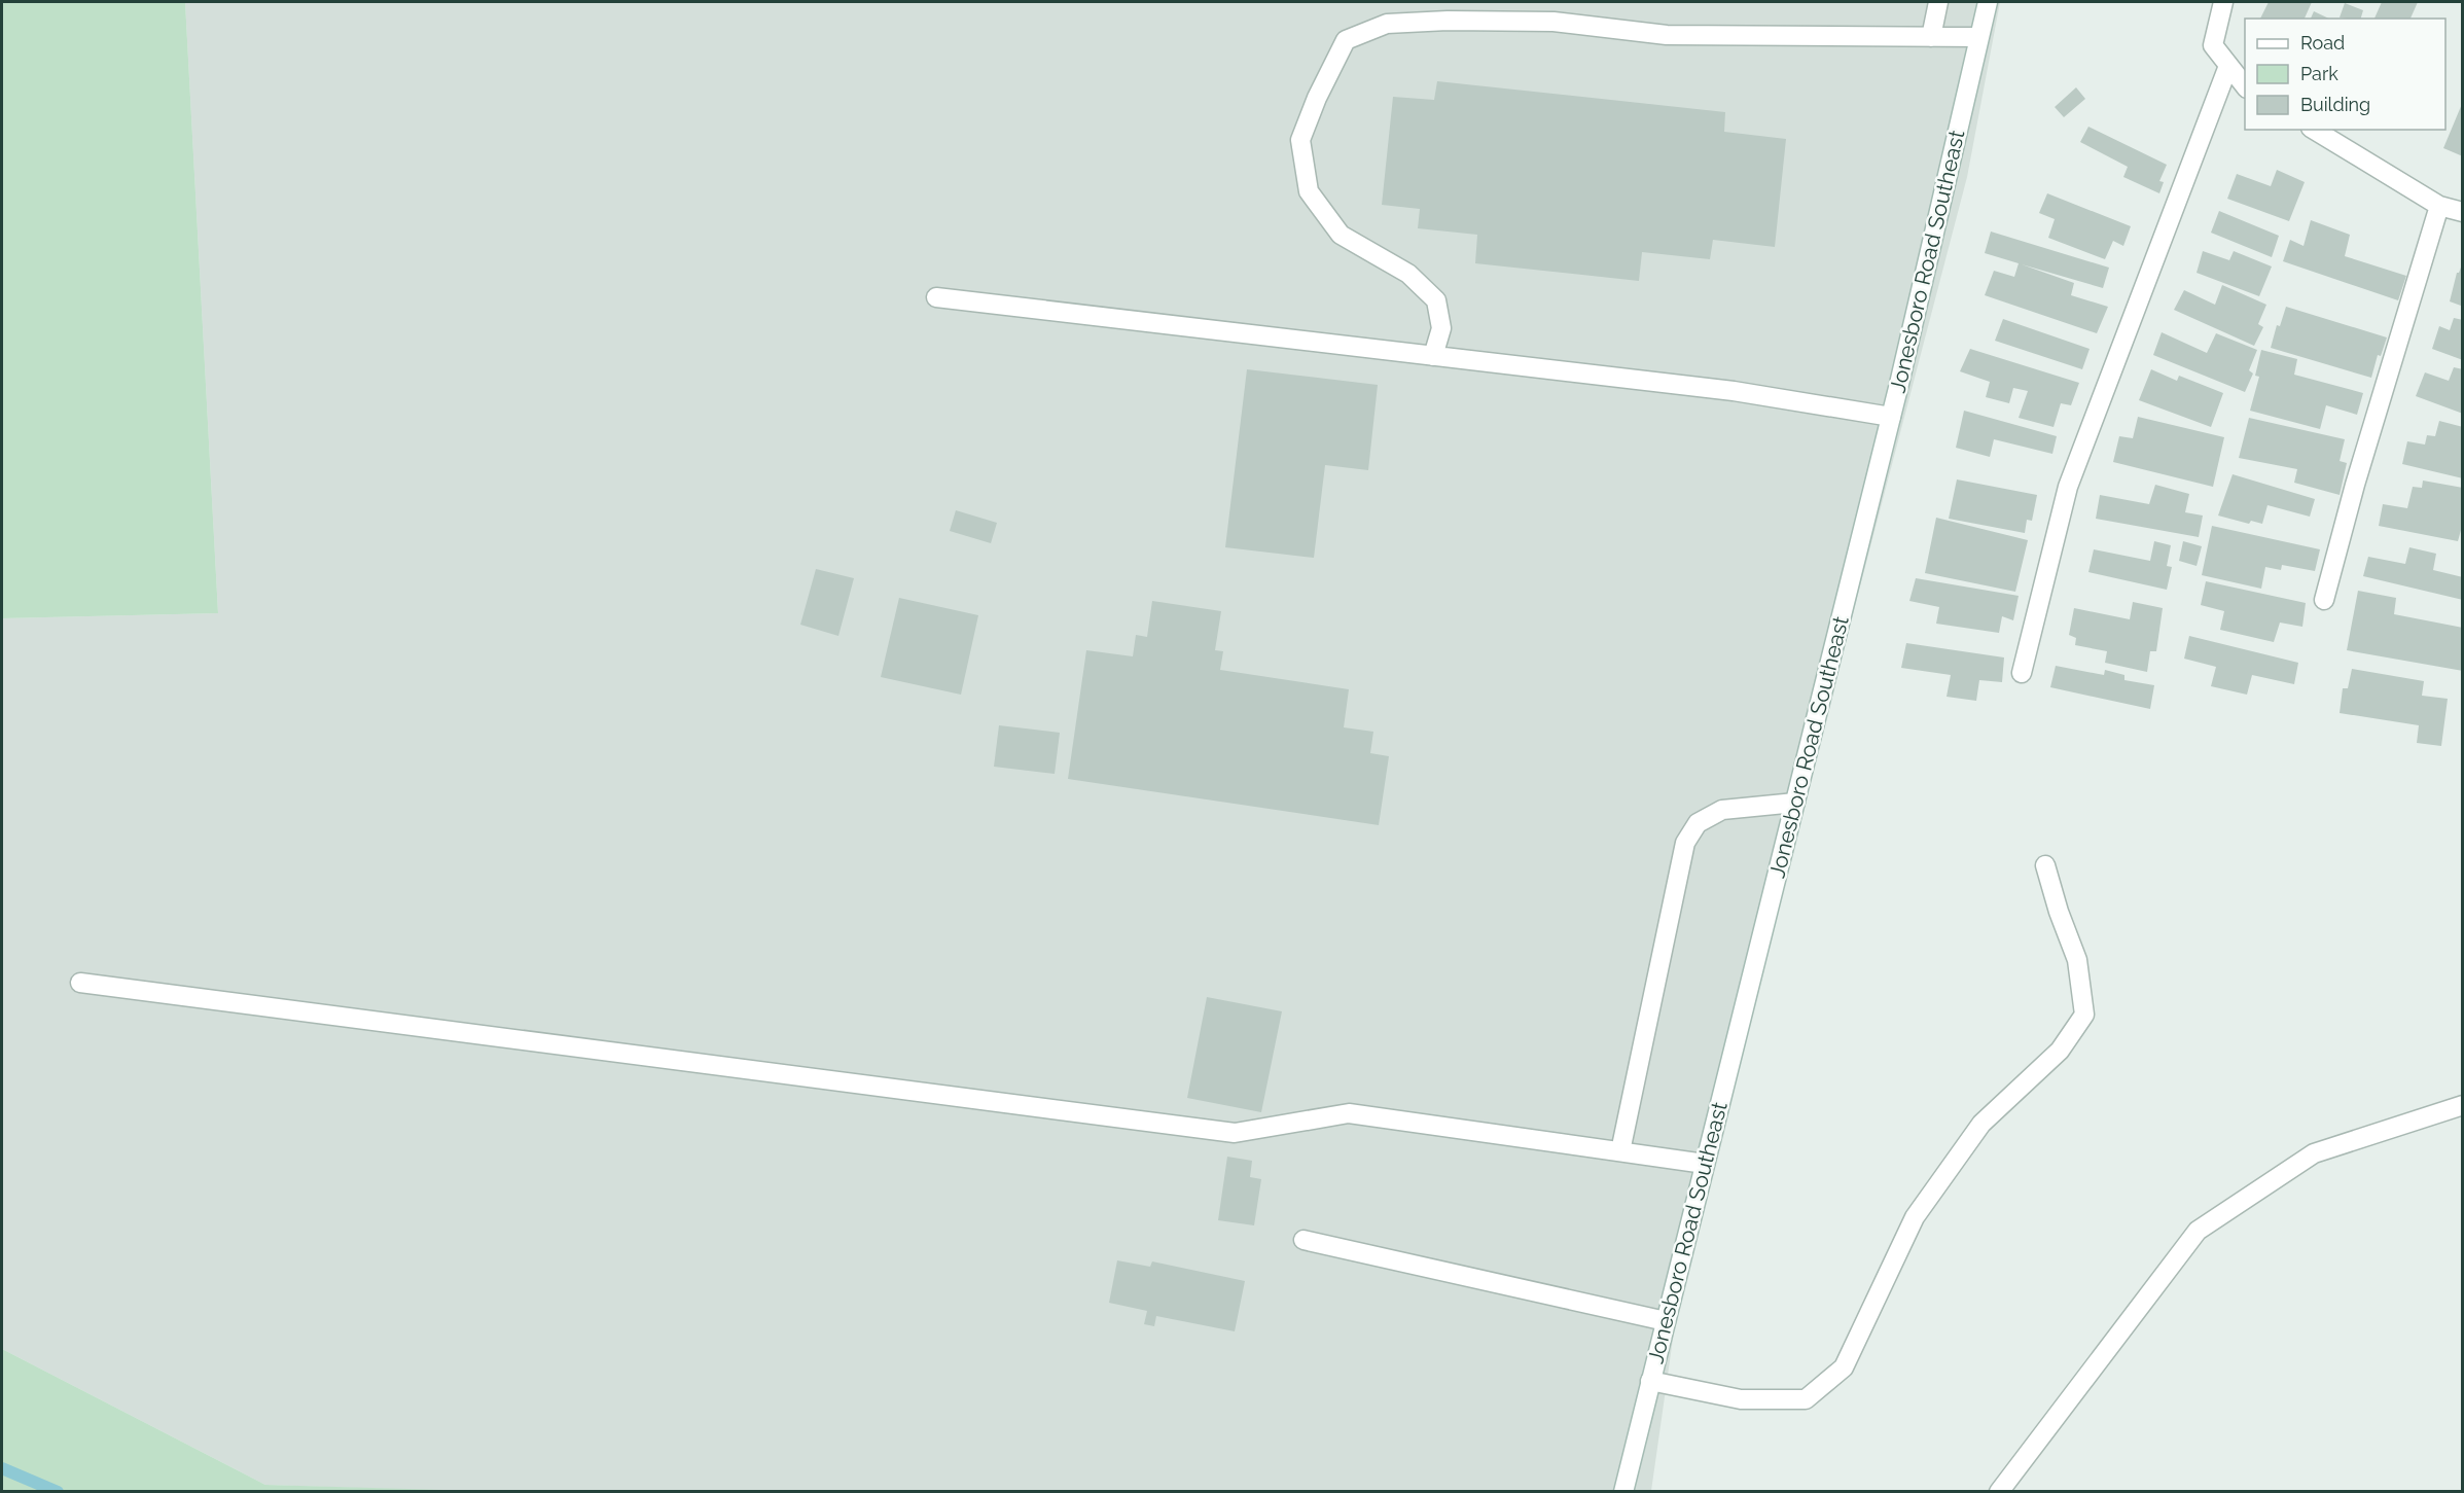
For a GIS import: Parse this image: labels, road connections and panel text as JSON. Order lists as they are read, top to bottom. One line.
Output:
{"streets":{"main road":["Jonesboro Road Southeast"]},"legend":["Road","Park","Building"]}
